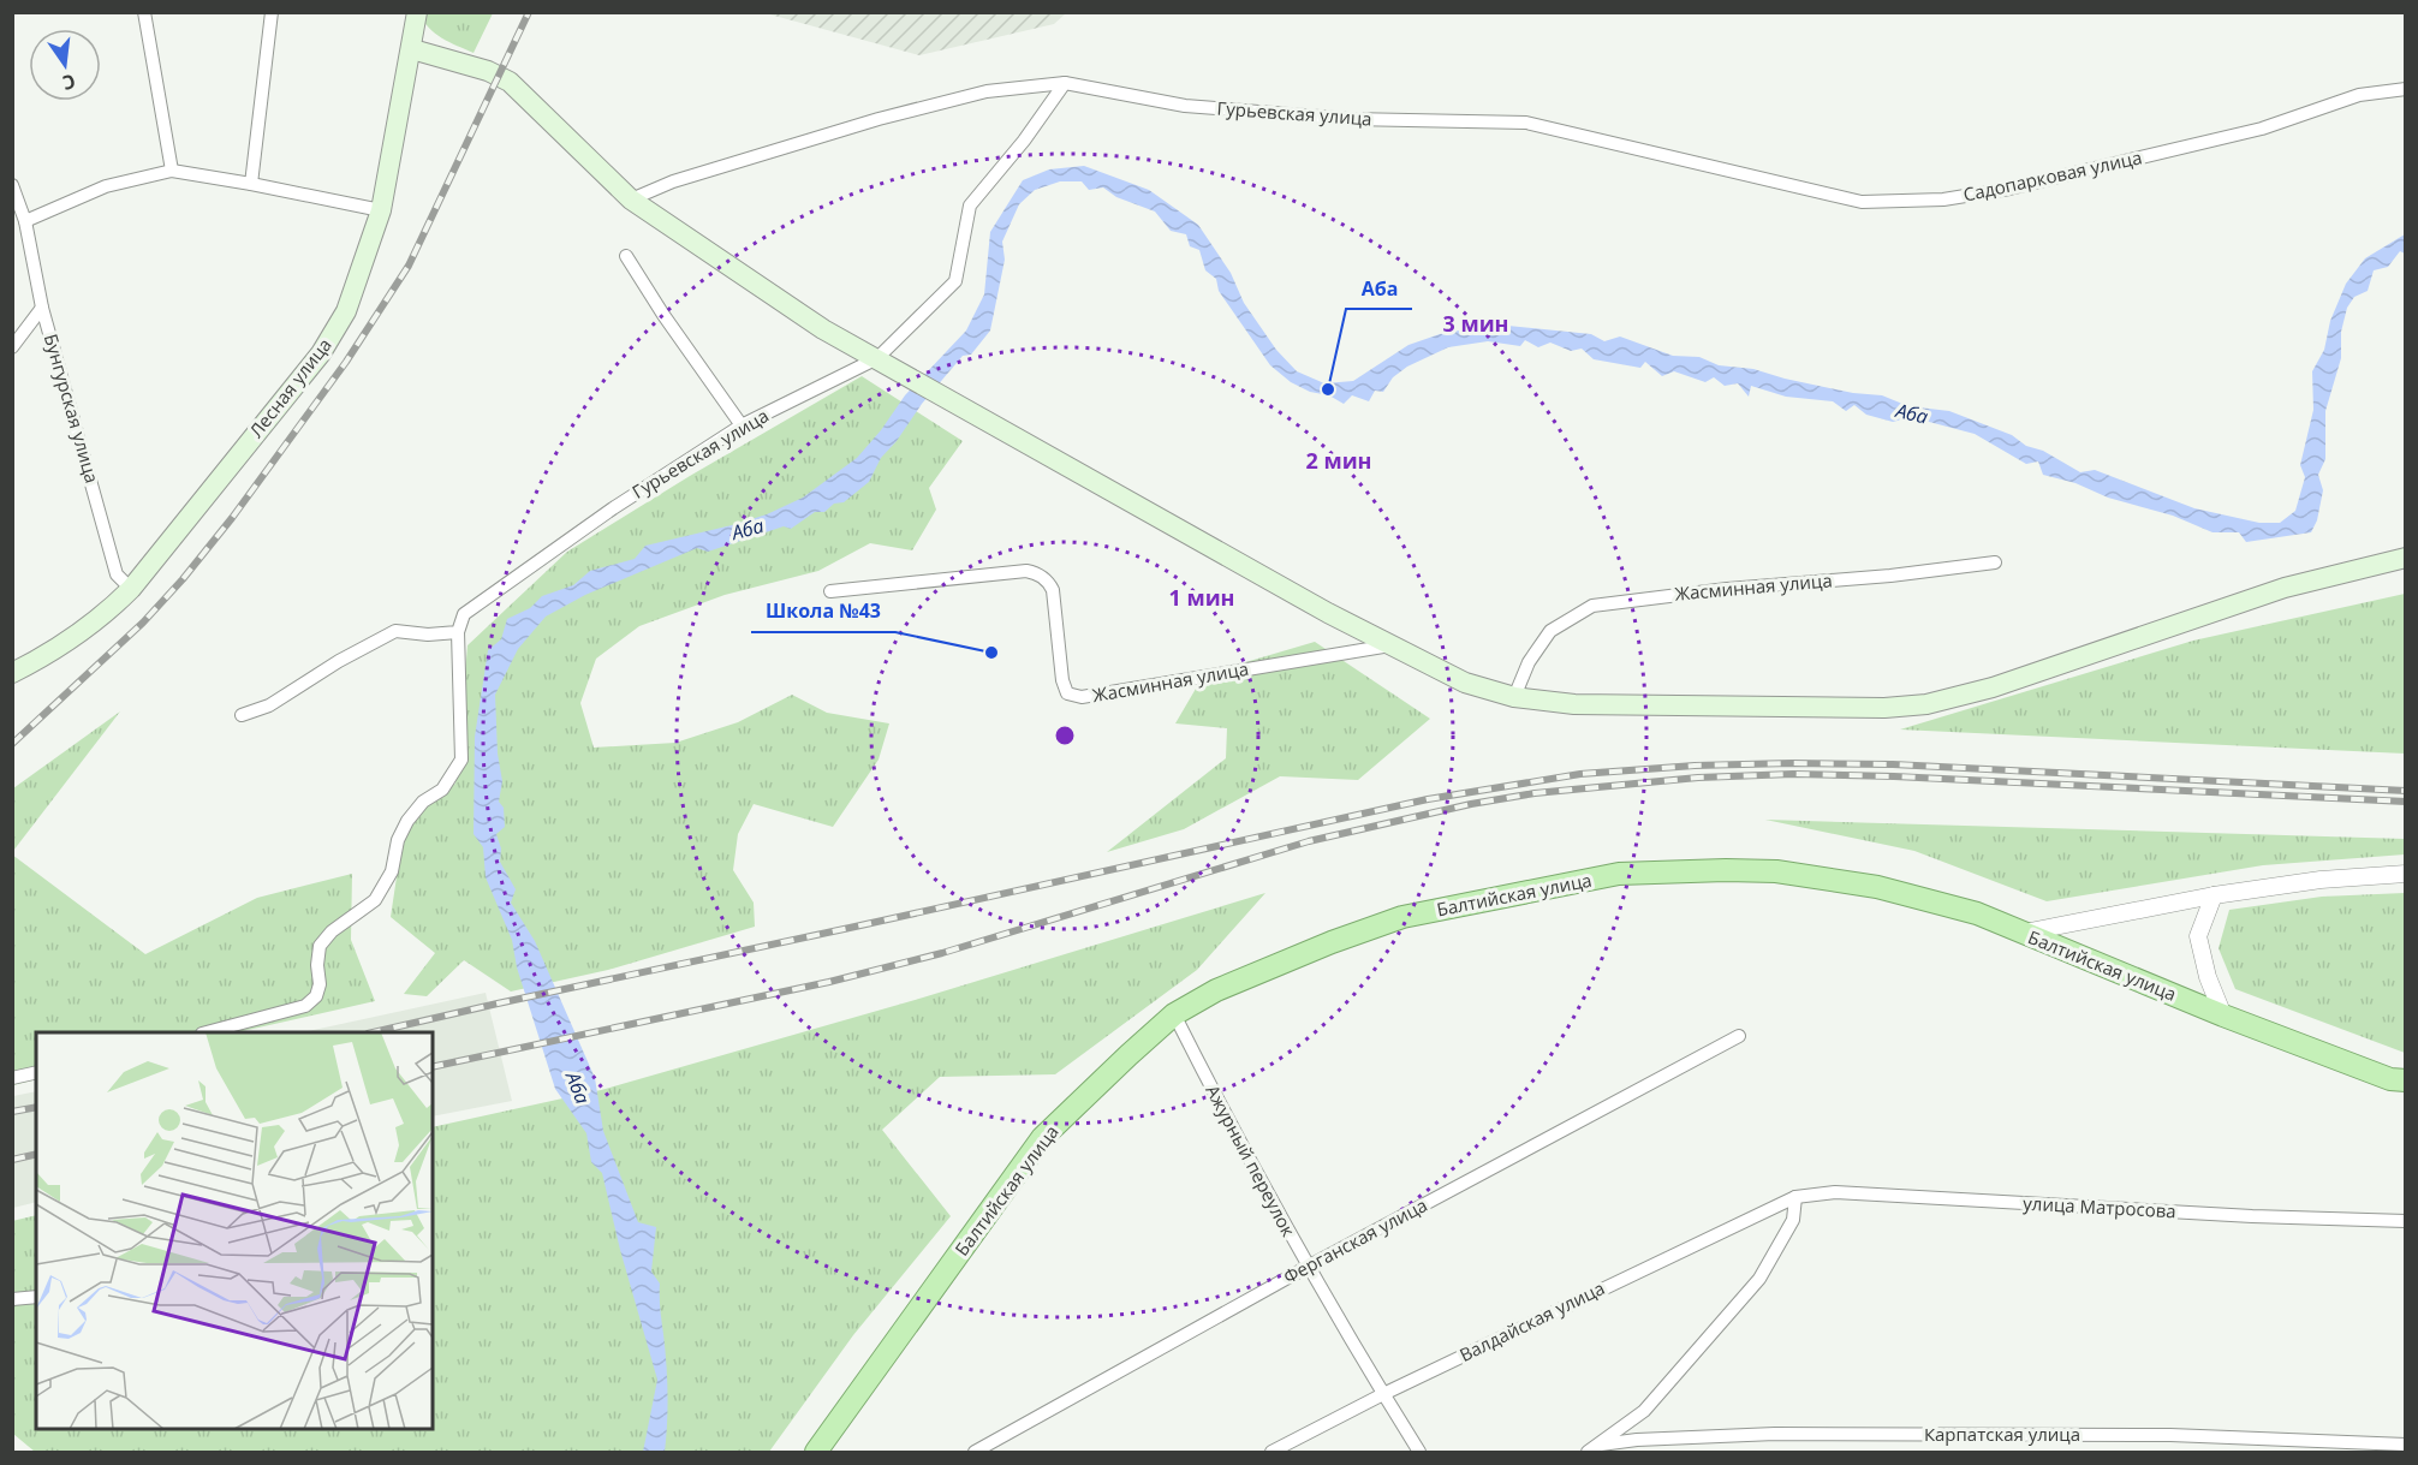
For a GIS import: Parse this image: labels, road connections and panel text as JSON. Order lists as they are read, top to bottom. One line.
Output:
{"streets":{"main road":["Лесная улица","Балтийская улица"],"street":["Гурьевская улица","Садопарковая улица","Бунгурская улица","Жасминная улица","Ажурный переулок","улица Матросова","Ферганская улица","Валдайская улица","Карпатская улица"]},"crossings":[["Гурьевская улица","Садопарковая улица"],["Лесная улица","Бунгурская улица"],["Балтийская улица","Ажурный переулок"],["Ажурный переулок","Ферганская улица"],["Ажурный переулок","Валдайская улица"],["улица Матросова","Валдайская улица"],["улица Матросова","Карпатская улица"],["Валдайская улица","Карпатская улица"]],"water":["Аба"],"places":["Аба","Школа №43"],"north":"bottom","rings":["3 мин","2 мин","1 мин"]}
